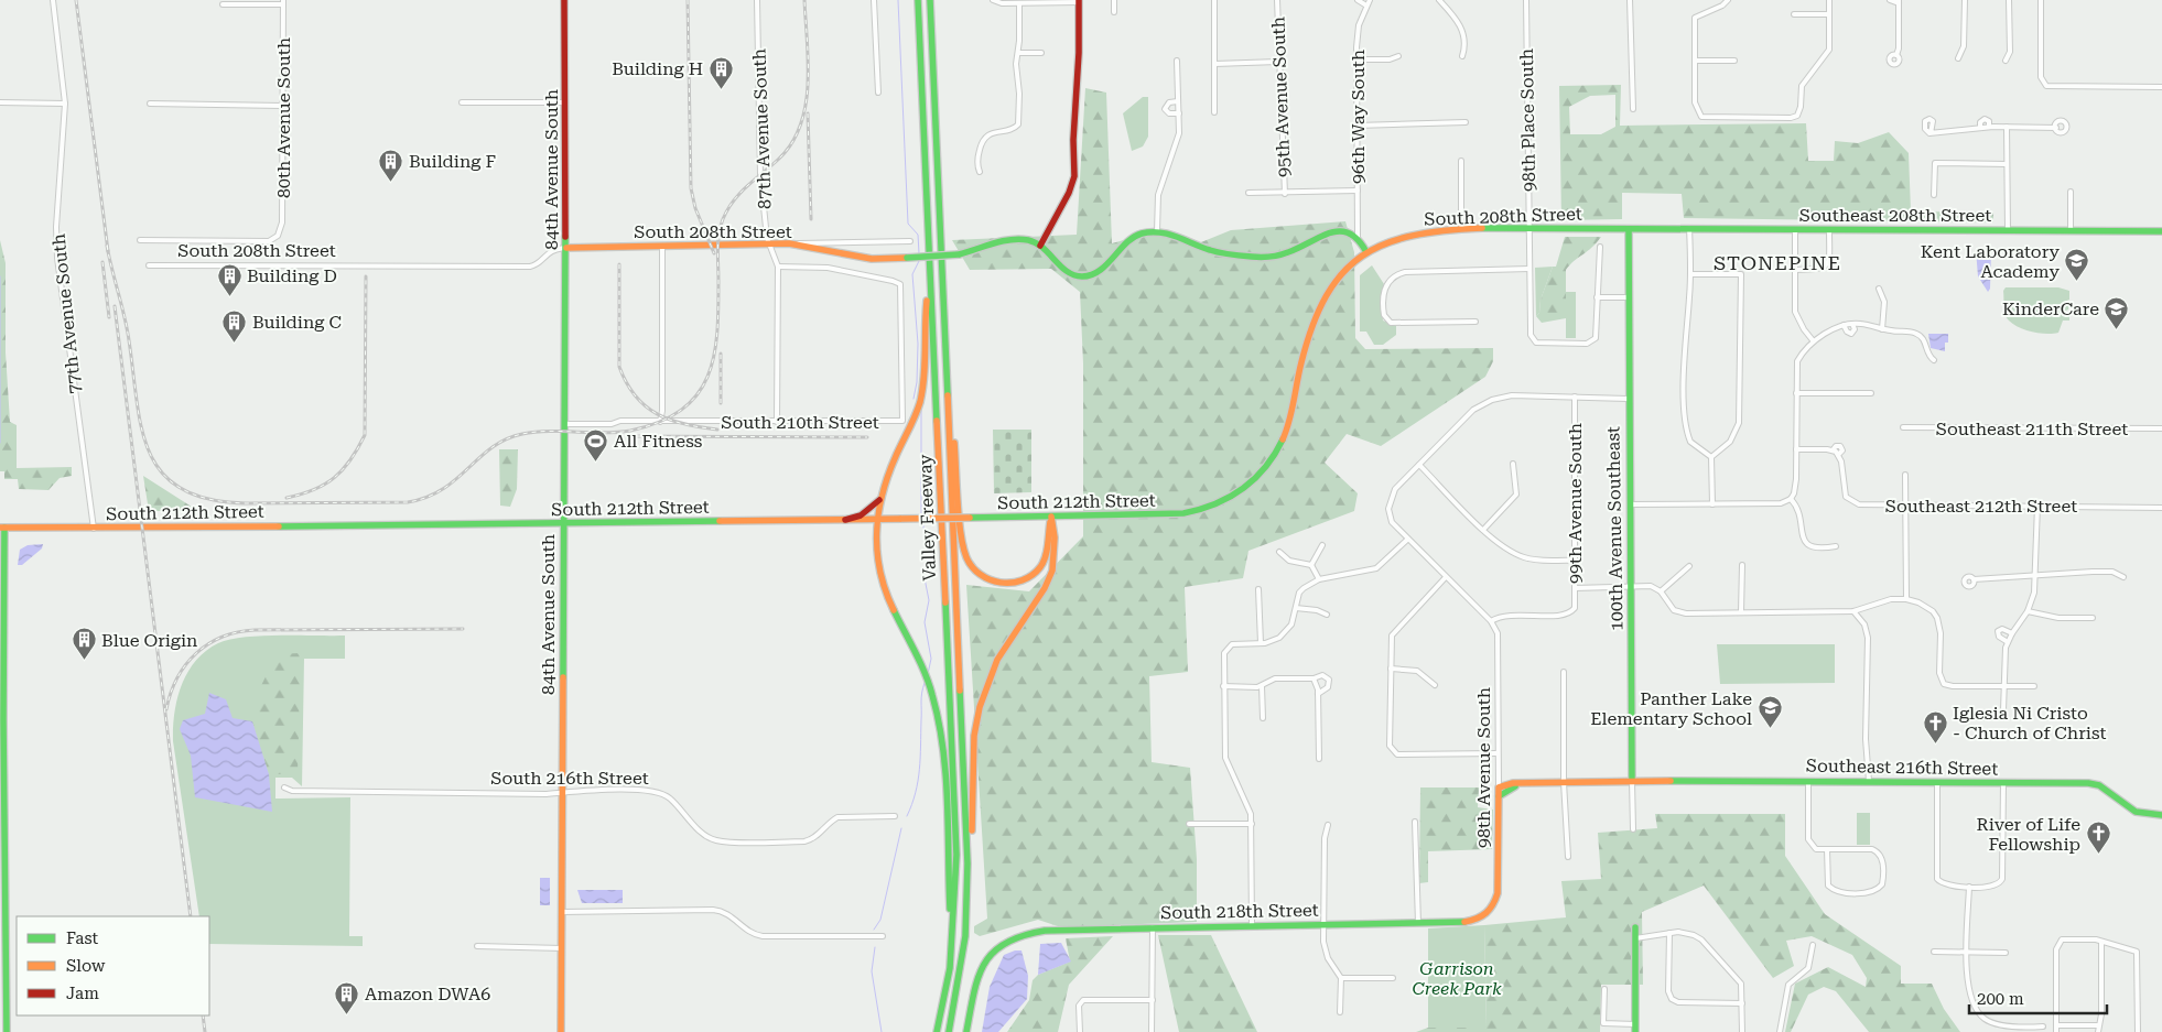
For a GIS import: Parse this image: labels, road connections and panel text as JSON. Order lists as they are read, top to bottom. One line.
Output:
{"streets":{"main road":["84th Avenue South","Southeast 208th Street","South 208th Street","South 212th Street","Valley Freeway","100th Avenue Southeast","Southeast 216th Street","98th Avenue South","South 218th Street"],"street":["95th Avenue South","96th Way South","80th Avenue South","98th Place South","87th Avenue South","77th Avenue South","South 210th Street","Southeast 211th Street","99th Avenue South","Southeast 212th Street","South 216th Street"]},"crossings":[["98th Place South","South 208th Street"],["87th Avenue South","South 208th Street"],["87th Avenue South","South 210th Street"],["84th Avenue South","South 208th Street"],["84th Avenue South","South 210th Street"],["84th Avenue South","South 212th Street"],["84th Avenue South","South 216th Street"],["Southeast 208th Street","South 208th Street"],["Southeast 208th Street","100th Avenue Southeast"],["South 208th Street","South 212th Street"],["South 208th Street","100th Avenue Southeast"],["77th Avenue South","South 212th Street"],["99th Avenue South","98th Avenue South"],["100th Avenue Southeast","Southeast 216th Street"],["98th Avenue South","South 218th Street"]],"districts":["STONEPINE"],"parks":["Garrison Creek Park"],"places":{"building":["Building H","Building F","Building D","Building C","Blue Origin","Amazon DWA6"],"school or university":["Kent Laboratory Academy","KinderCare","Panther Lake Elementary School"],"sports":["All Fitness"],"church":["Iglesia Ni Cristo - Church of Christ","River of Life Fellowship"]},"legend":["Fast","Slow","Jam"],"scale_bar":"200 m"}
